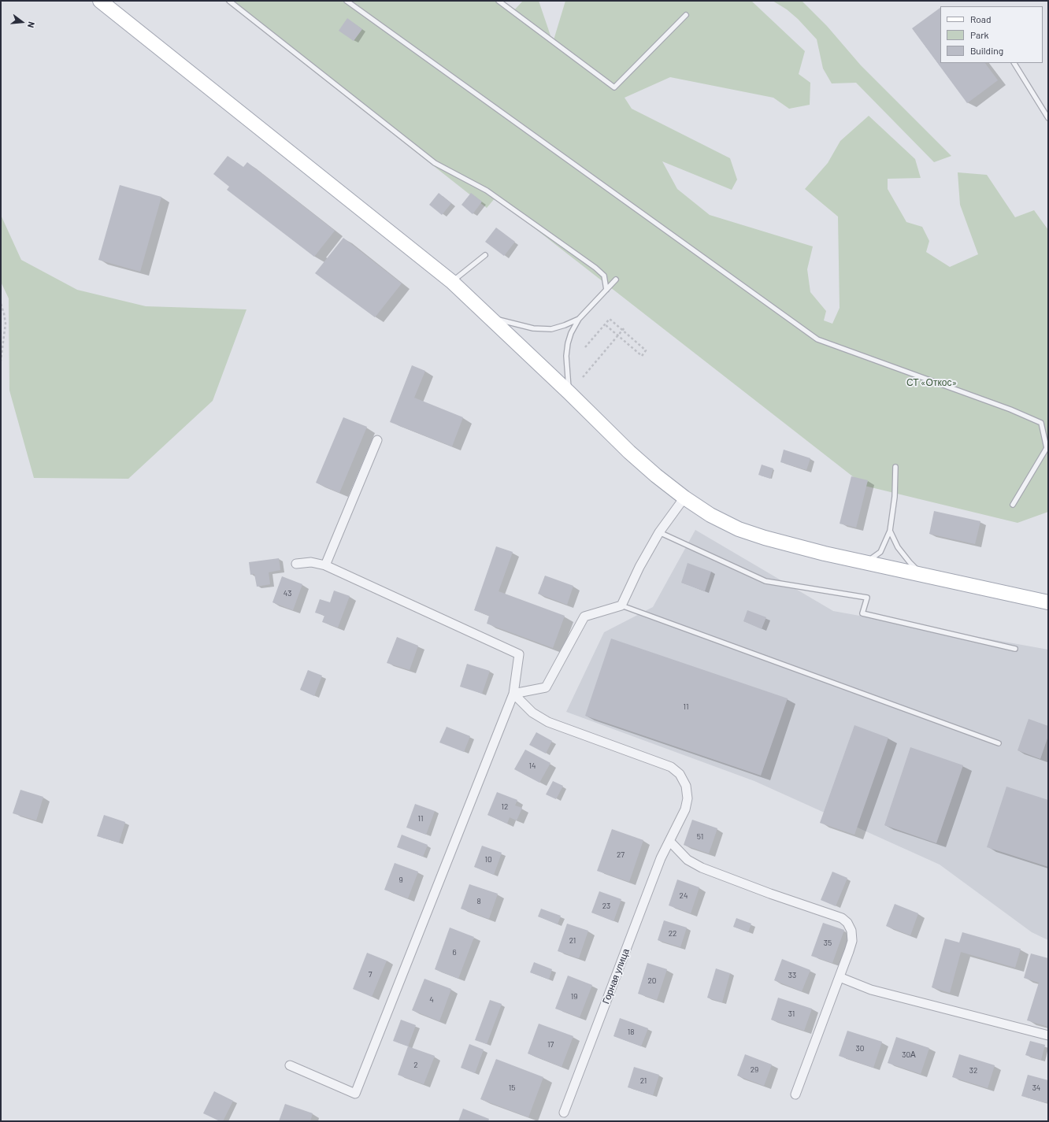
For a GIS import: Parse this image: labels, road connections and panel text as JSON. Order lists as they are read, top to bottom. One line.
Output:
{"streets":{"street":["Горная улица"]},"parks":["СТ «Откос»"],"house_numbers":["43","11","14","12","11","51","27","10","9","24","8","23","22","21","35","6","7","33","20","19","4","31","18","17","30","30А","2","29","32","21","15","34"],"legend":["Road","Park","Building"],"north":"right"}
